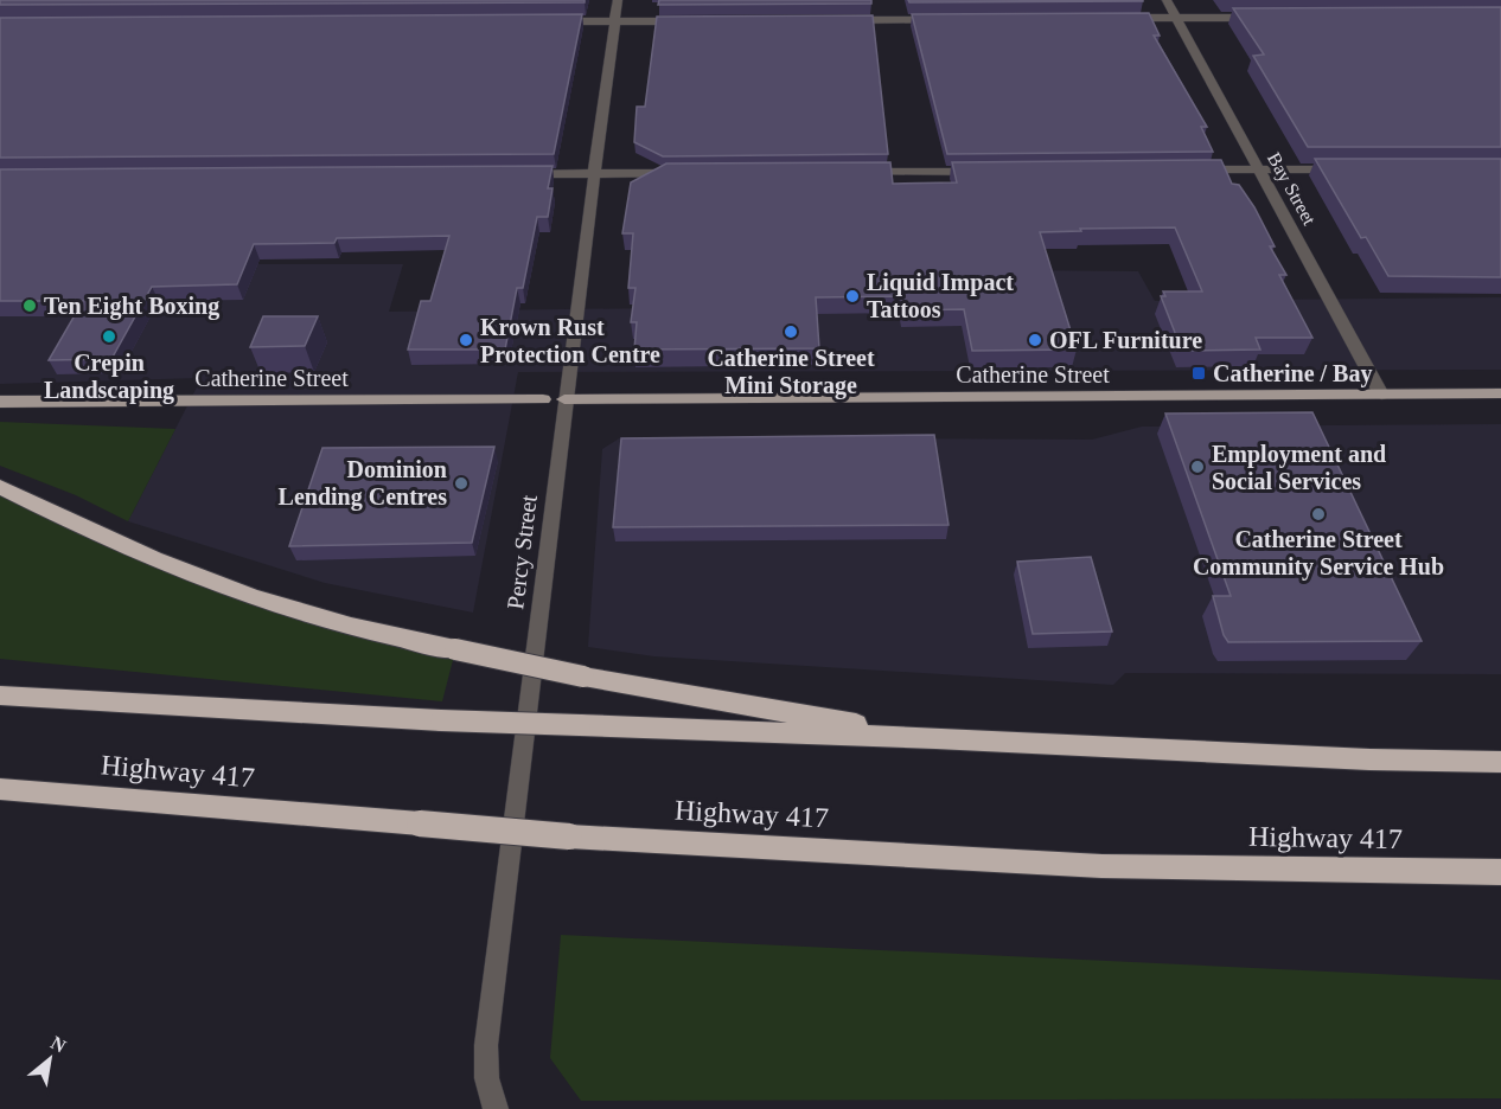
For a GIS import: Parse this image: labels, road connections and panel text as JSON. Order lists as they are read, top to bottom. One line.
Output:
{"streets":{"highway":["Highway 417"],"main road":["Catherine Street"],"street":["Bay Street","Percy Street"]},"crossings":[["Bay Street","Catherine Street"],["Catherine Street","Percy Street"]],"places":{"other":["Liquid Impact Tattoos","Ten Eight Boxing","Catherine Street Mini Storage","Crepin Landscaping","Krown Rust Protection Centre","OFL Furniture","Employment and Social Services","Dominion Lending Centres","Catherine Street Community Service Hub"],"transit":["Catherine / Bay"]},"north":"top right"}
